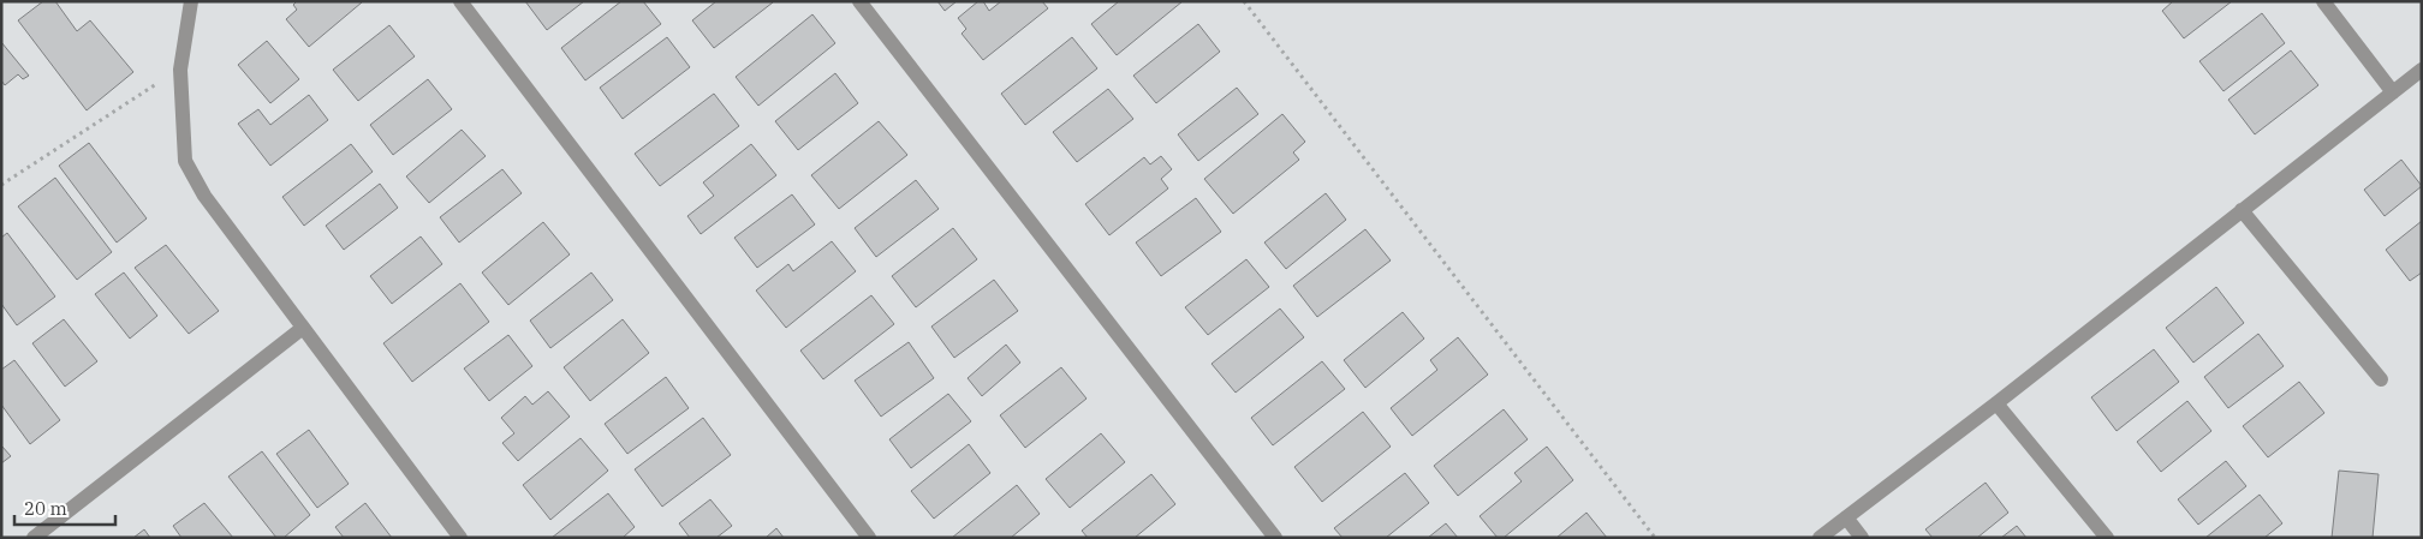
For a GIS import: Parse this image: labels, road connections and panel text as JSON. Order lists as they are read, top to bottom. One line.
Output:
{"scale_bar":"20 m"}
